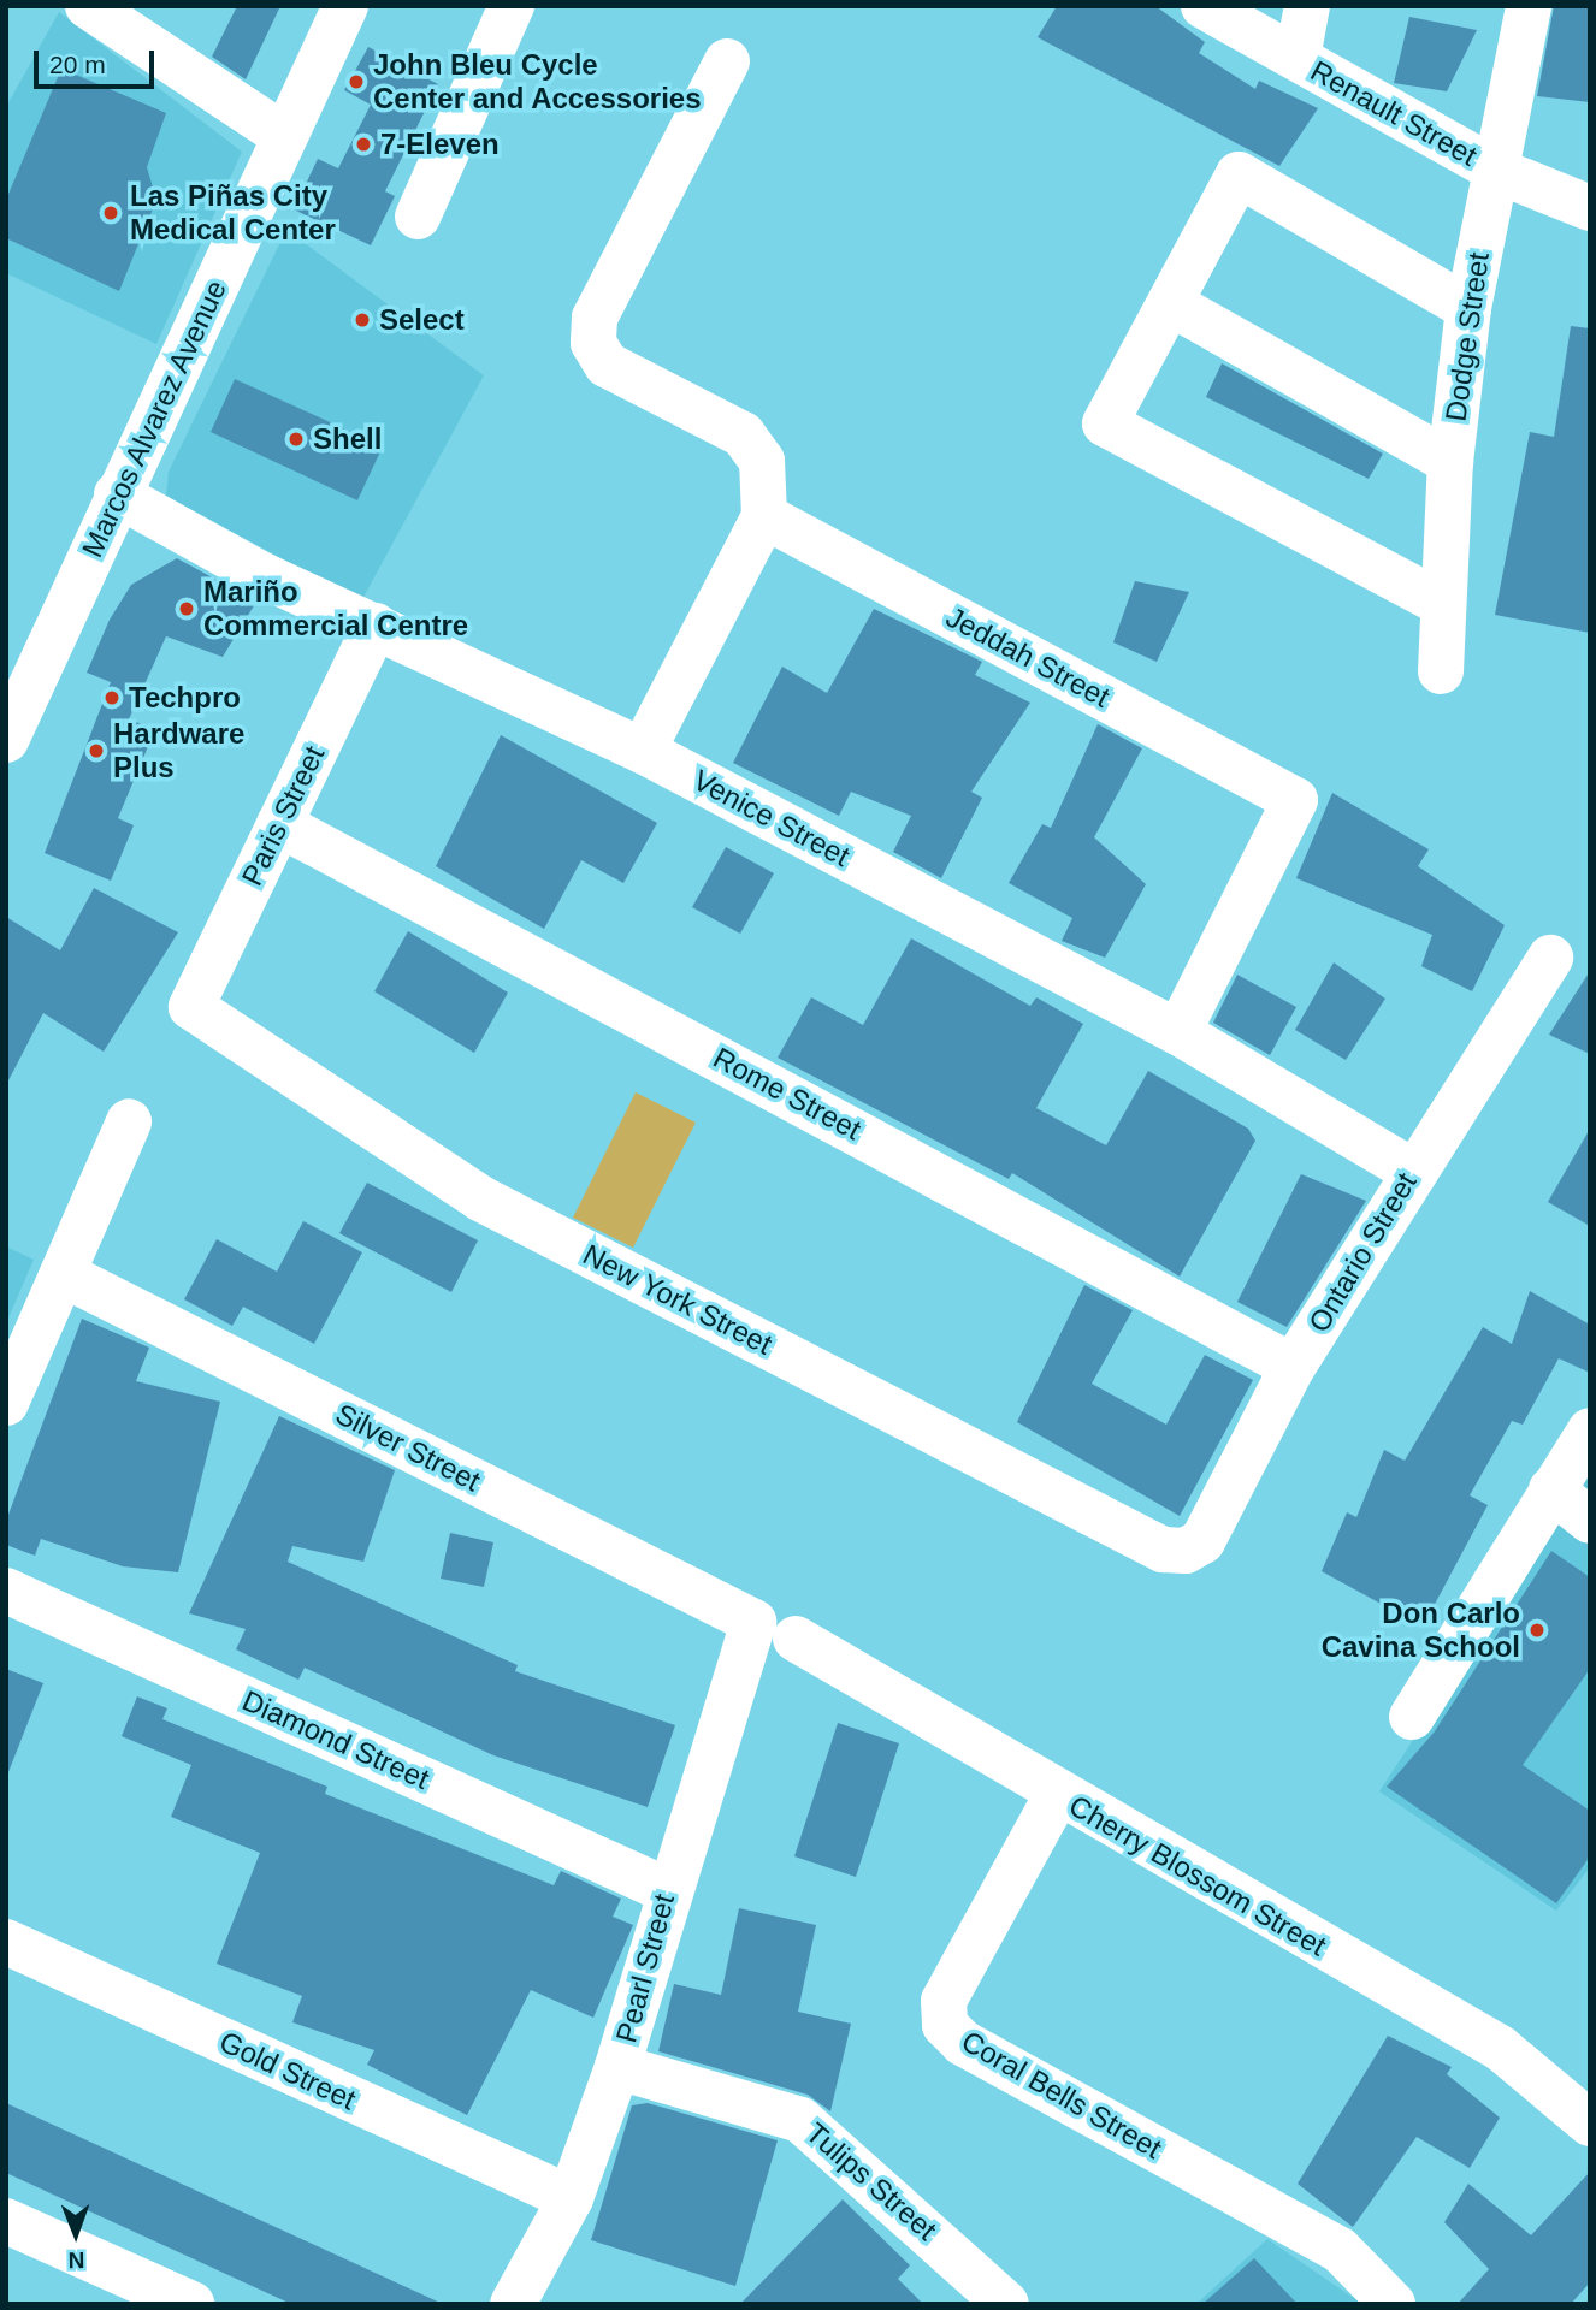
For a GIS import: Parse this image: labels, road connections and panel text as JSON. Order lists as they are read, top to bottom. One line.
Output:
{"streets":{"street":["Renault Street","Dodge Street","Marcos Alvarez Avenue","Jeddah Street","Paris Street","Venice Street","Rome Street","Ontario Street","New York Street","Silver Street","Diamond Street","Cherry Blossom Street","Pearl Street","Gold Street","Coral Bells Street","Tulips Street"]},"crossings":[["Renault Street","Dodge Street"],["Marcos Alvarez Avenue","Venice Street"],["Jeddah Street","Venice Street"],["Paris Street","Venice Street"],["Paris Street","Rome Street"],["Paris Street","New York Street"],["Venice Street","Ontario Street"],["Rome Street","Ontario Street"],["Ontario Street","New York Street"],["Silver Street","Pearl Street"],["Diamond Street","Pearl Street"],["Cherry Blossom Street","Coral Bells Street"],["Pearl Street","Gold Street"],["Pearl Street","Tulips Street"]],"places":["John Bleu Cycle Center and Accessories","7-Eleven","Las Piñas City Medical Center","Select","Shell","Mariño Commercial Centre","Techpro","Hardware Plus","Don Carlo Cavina School"],"scale_bar":"20 m","north":"bottom"}
